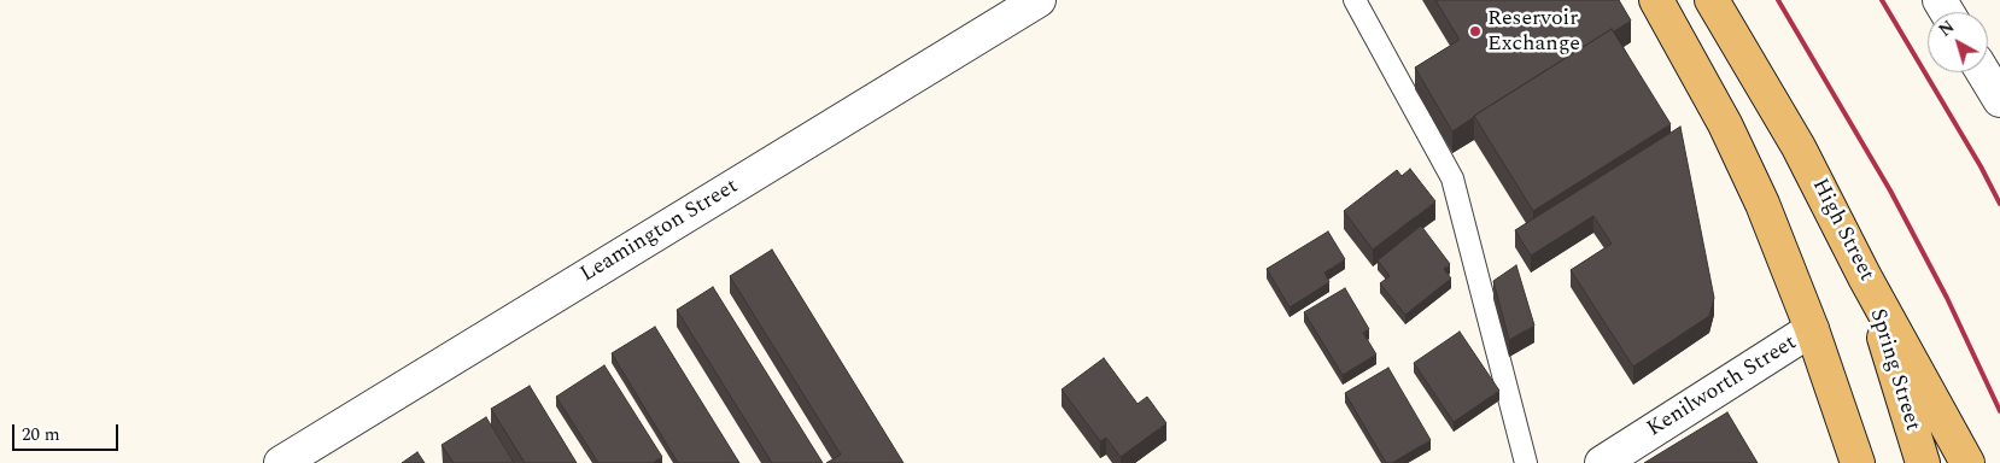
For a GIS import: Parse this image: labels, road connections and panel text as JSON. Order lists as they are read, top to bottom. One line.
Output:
{"streets":{"main road":["High Street","Spring Street"],"street":["Leamington Street","Kenilworth Street"]},"crossings":[["High Street","Spring Street"]],"places":["Reservoir Exchange"],"scale_bar":"20 m","north":"top left"}
